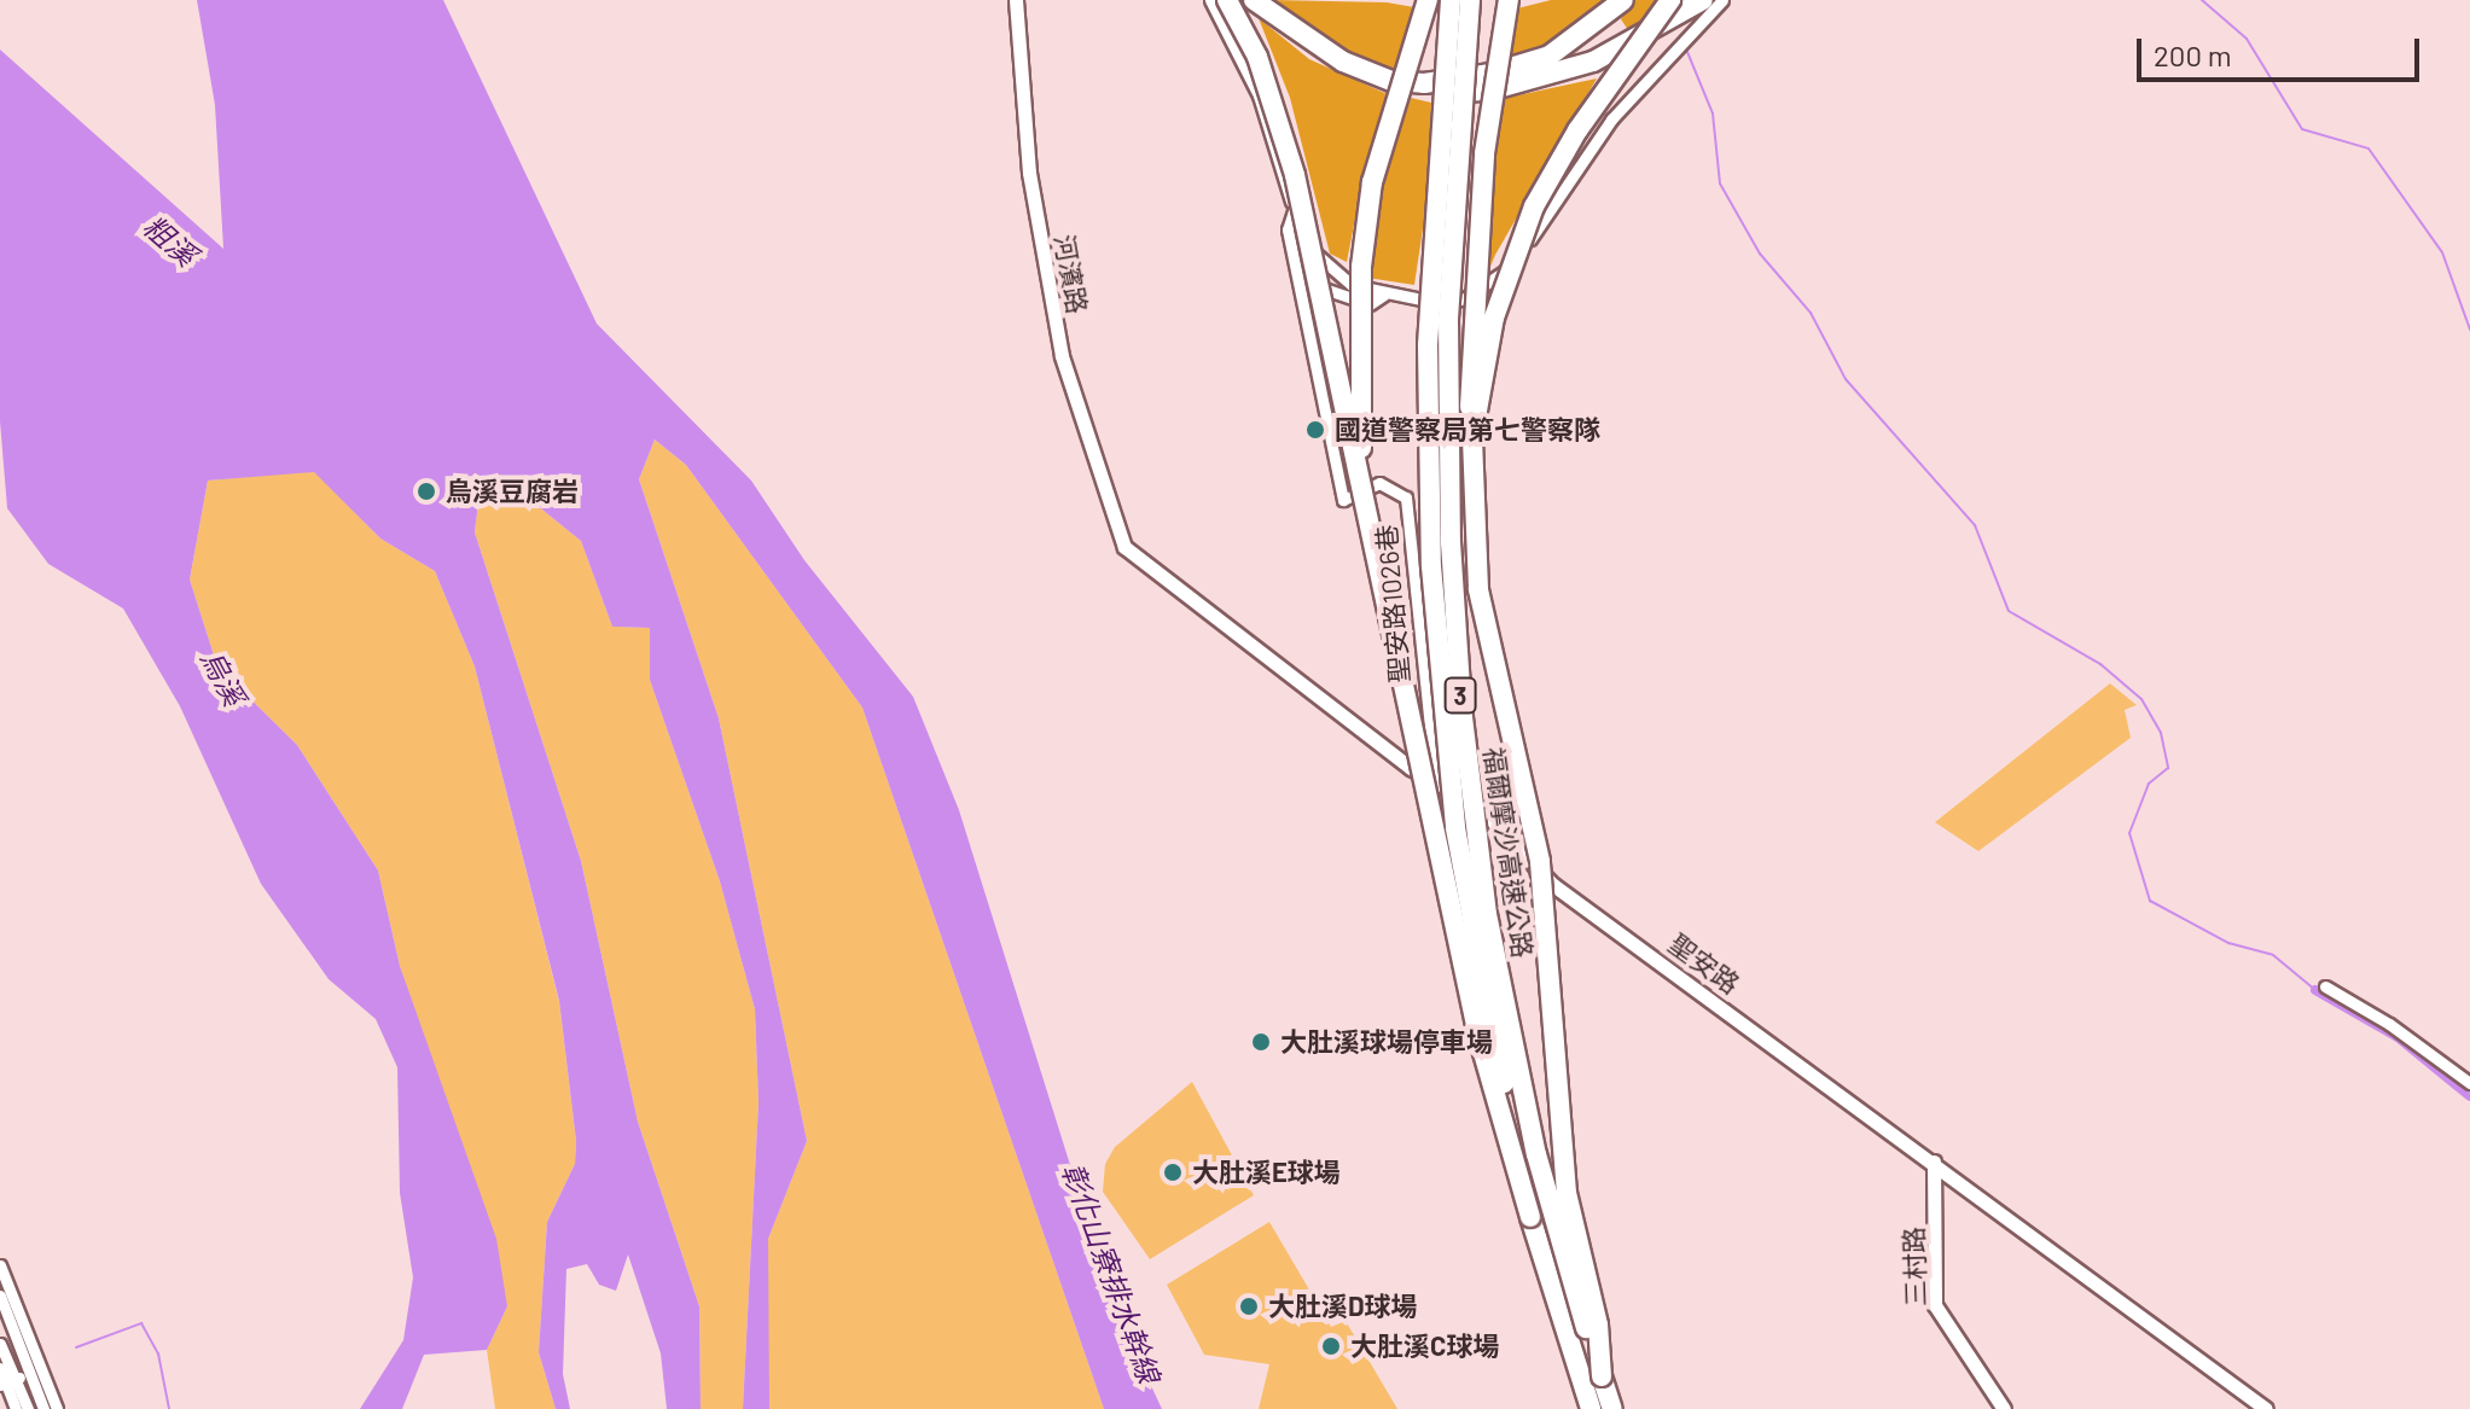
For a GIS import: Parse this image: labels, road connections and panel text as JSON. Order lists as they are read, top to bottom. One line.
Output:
{"streets":{"highway":["3","福爾摩沙高速公路"],"street":["河濱路","聖安路1026巷","聖安路","三村路"]},"crossings":[["河濱路","聖安路"],["聖安路1026巷","聖安路"],["聖安路","三村路"]],"water":["粗溪","烏溪","彰化山寮排水幹線"],"places":["國道警察局第七警察隊","烏溪豆腐岩","大肚溪球場停車場","大肚溪E球場","大肚溪D球場","大肚溪C球場"],"scale_bar":"200 m"}
